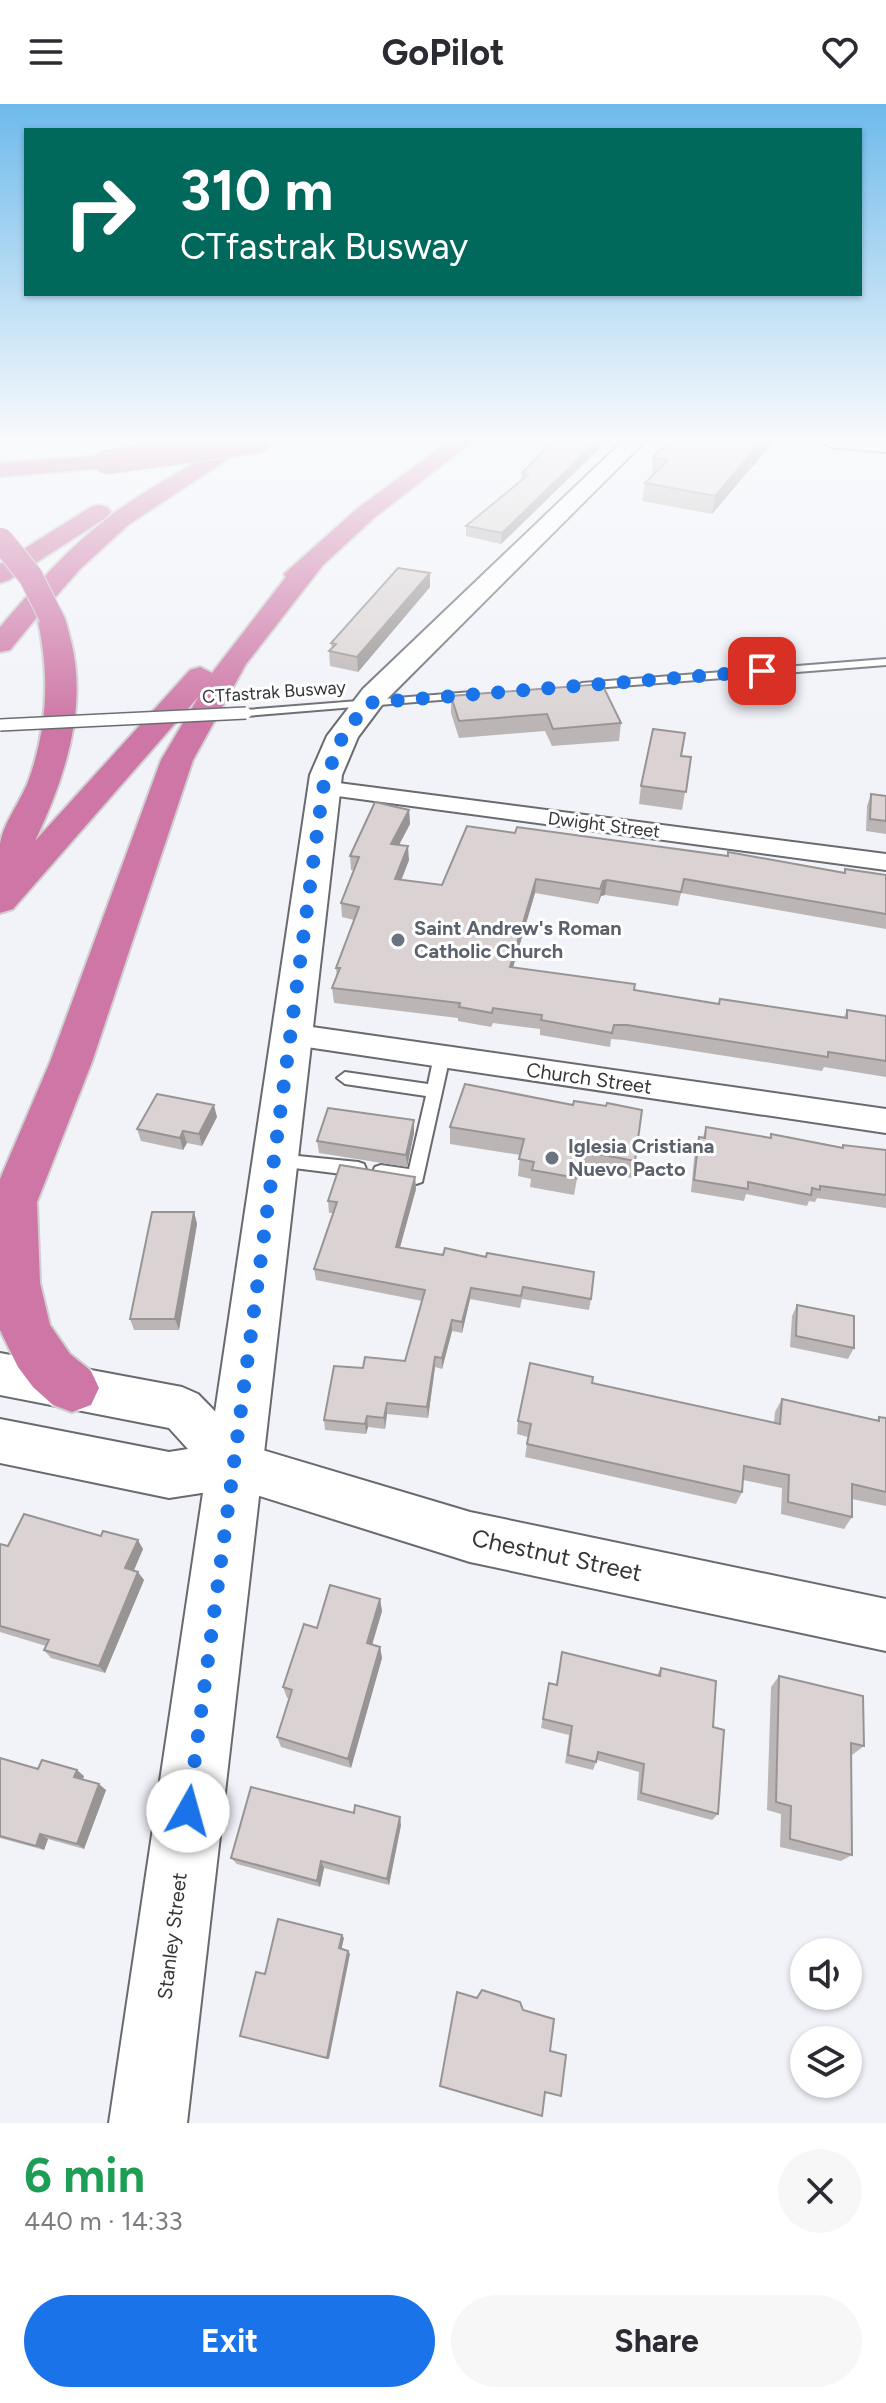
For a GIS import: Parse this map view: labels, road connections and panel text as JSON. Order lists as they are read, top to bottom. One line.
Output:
{"streets":{"main road":["Stanley Street"],"street":["Dwight Street","Church Street","Chestnut Street"],"lane":["CTfastrak Busway"]},"crossings":[["CTfastrak Busway","Stanley Street"],["Dwight Street","Stanley Street"],["Church Street","Stanley Street"],["Chestnut Street","Stanley Street"]],"places":["Saint Andrew's Roman Catholic Church","Iglesia Cristiana Nuevo Pacto"],"page":{"header":"GoPilot","turn":["310 m","CTfastrak Busway"],"heading":["6 min","440 m · 14:33"],"buttons":["Exit","Share"]}}
